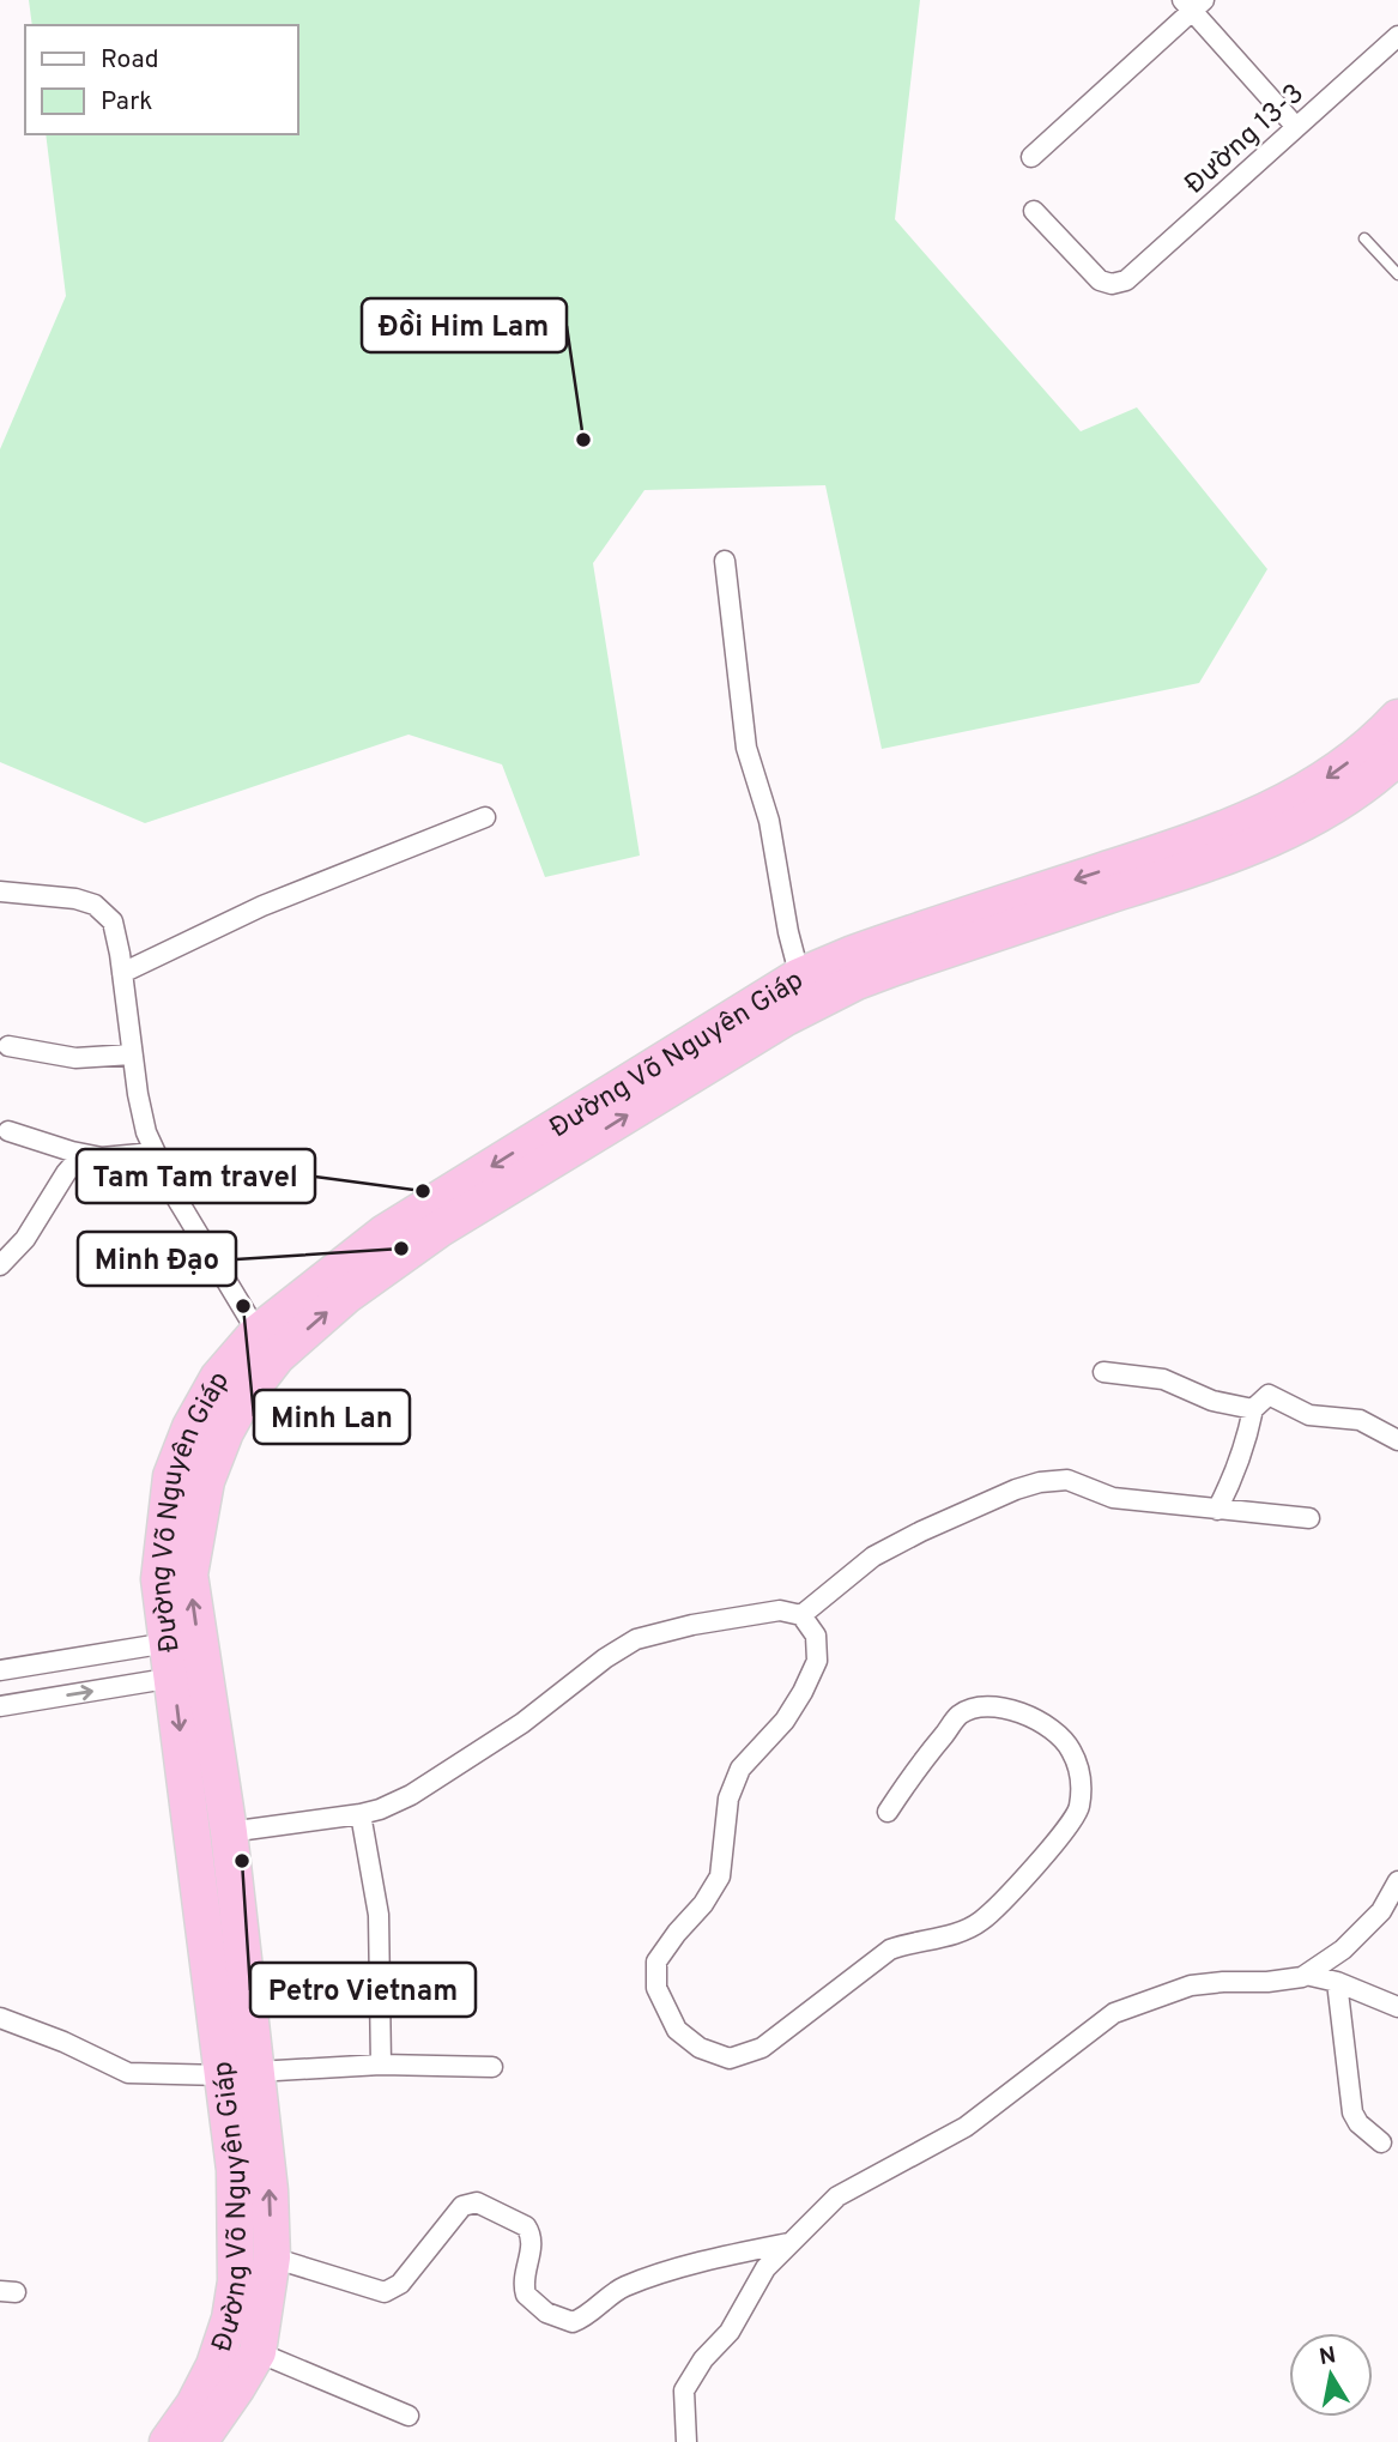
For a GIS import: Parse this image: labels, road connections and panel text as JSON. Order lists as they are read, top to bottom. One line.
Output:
{"streets":{"highway":["Đường Võ Nguyên Giáp"],"street":["Đường 13-3"]},"places":["Đồi Him Lam","Tam Tam travel","Minh Đạo","Minh Lan","Petro Vietnam"],"legend":["Road","Park"],"north":"top"}
